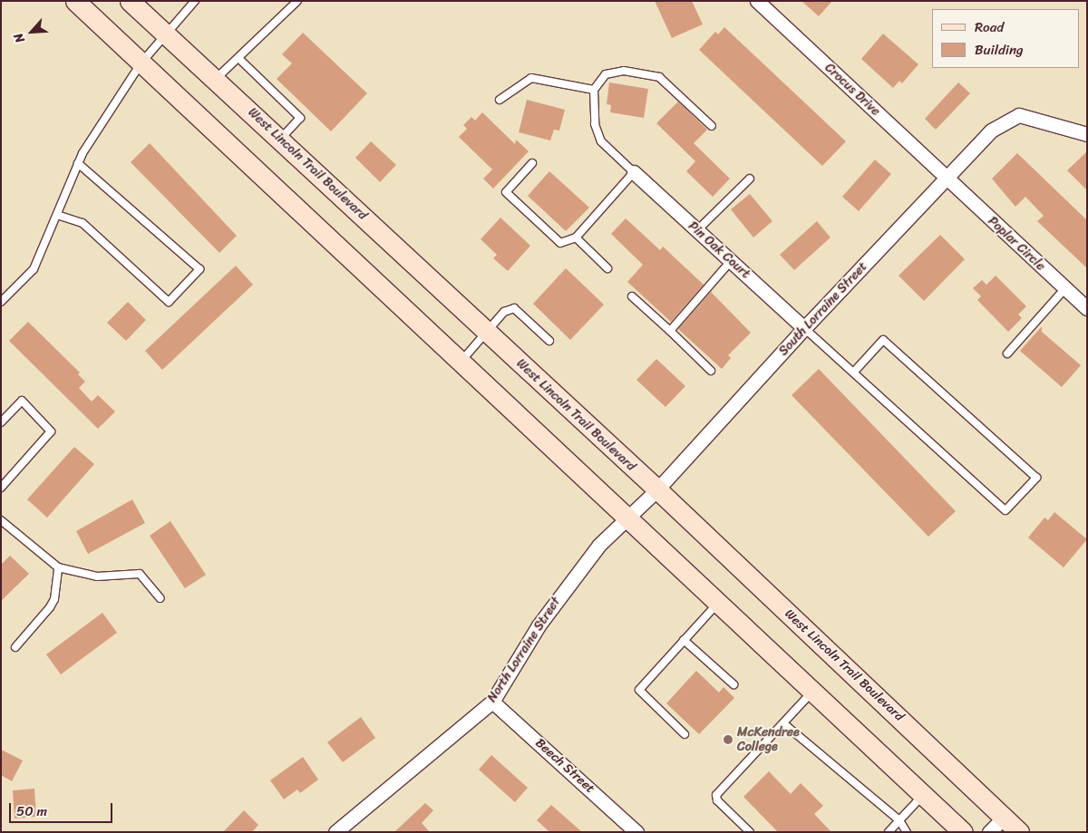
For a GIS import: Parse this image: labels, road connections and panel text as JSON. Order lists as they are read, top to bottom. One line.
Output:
{"streets":{"main road":["West Lincoln Trail Boulevard"],"street":["Crocus Drive","Poplar Circle","Pin Oak Court","South Lorraine Street","North Lorraine Street","Beech Street"]},"crossings":[["Crocus Drive","Poplar Circle"],["Crocus Drive","South Lorraine Street"],["West Lincoln Trail Boulevard","South Lorraine Street"],["West Lincoln Trail Boulevard","North Lorraine Street"],["Poplar Circle","South Lorraine Street"],["Pin Oak Court","South Lorraine Street"],["South Lorraine Street","North Lorraine Street"],["North Lorraine Street","Beech Street"]],"places":["McKendree College"],"legend":["Road","Building"],"scale_bar":"50 m","north":"bottom left"}
